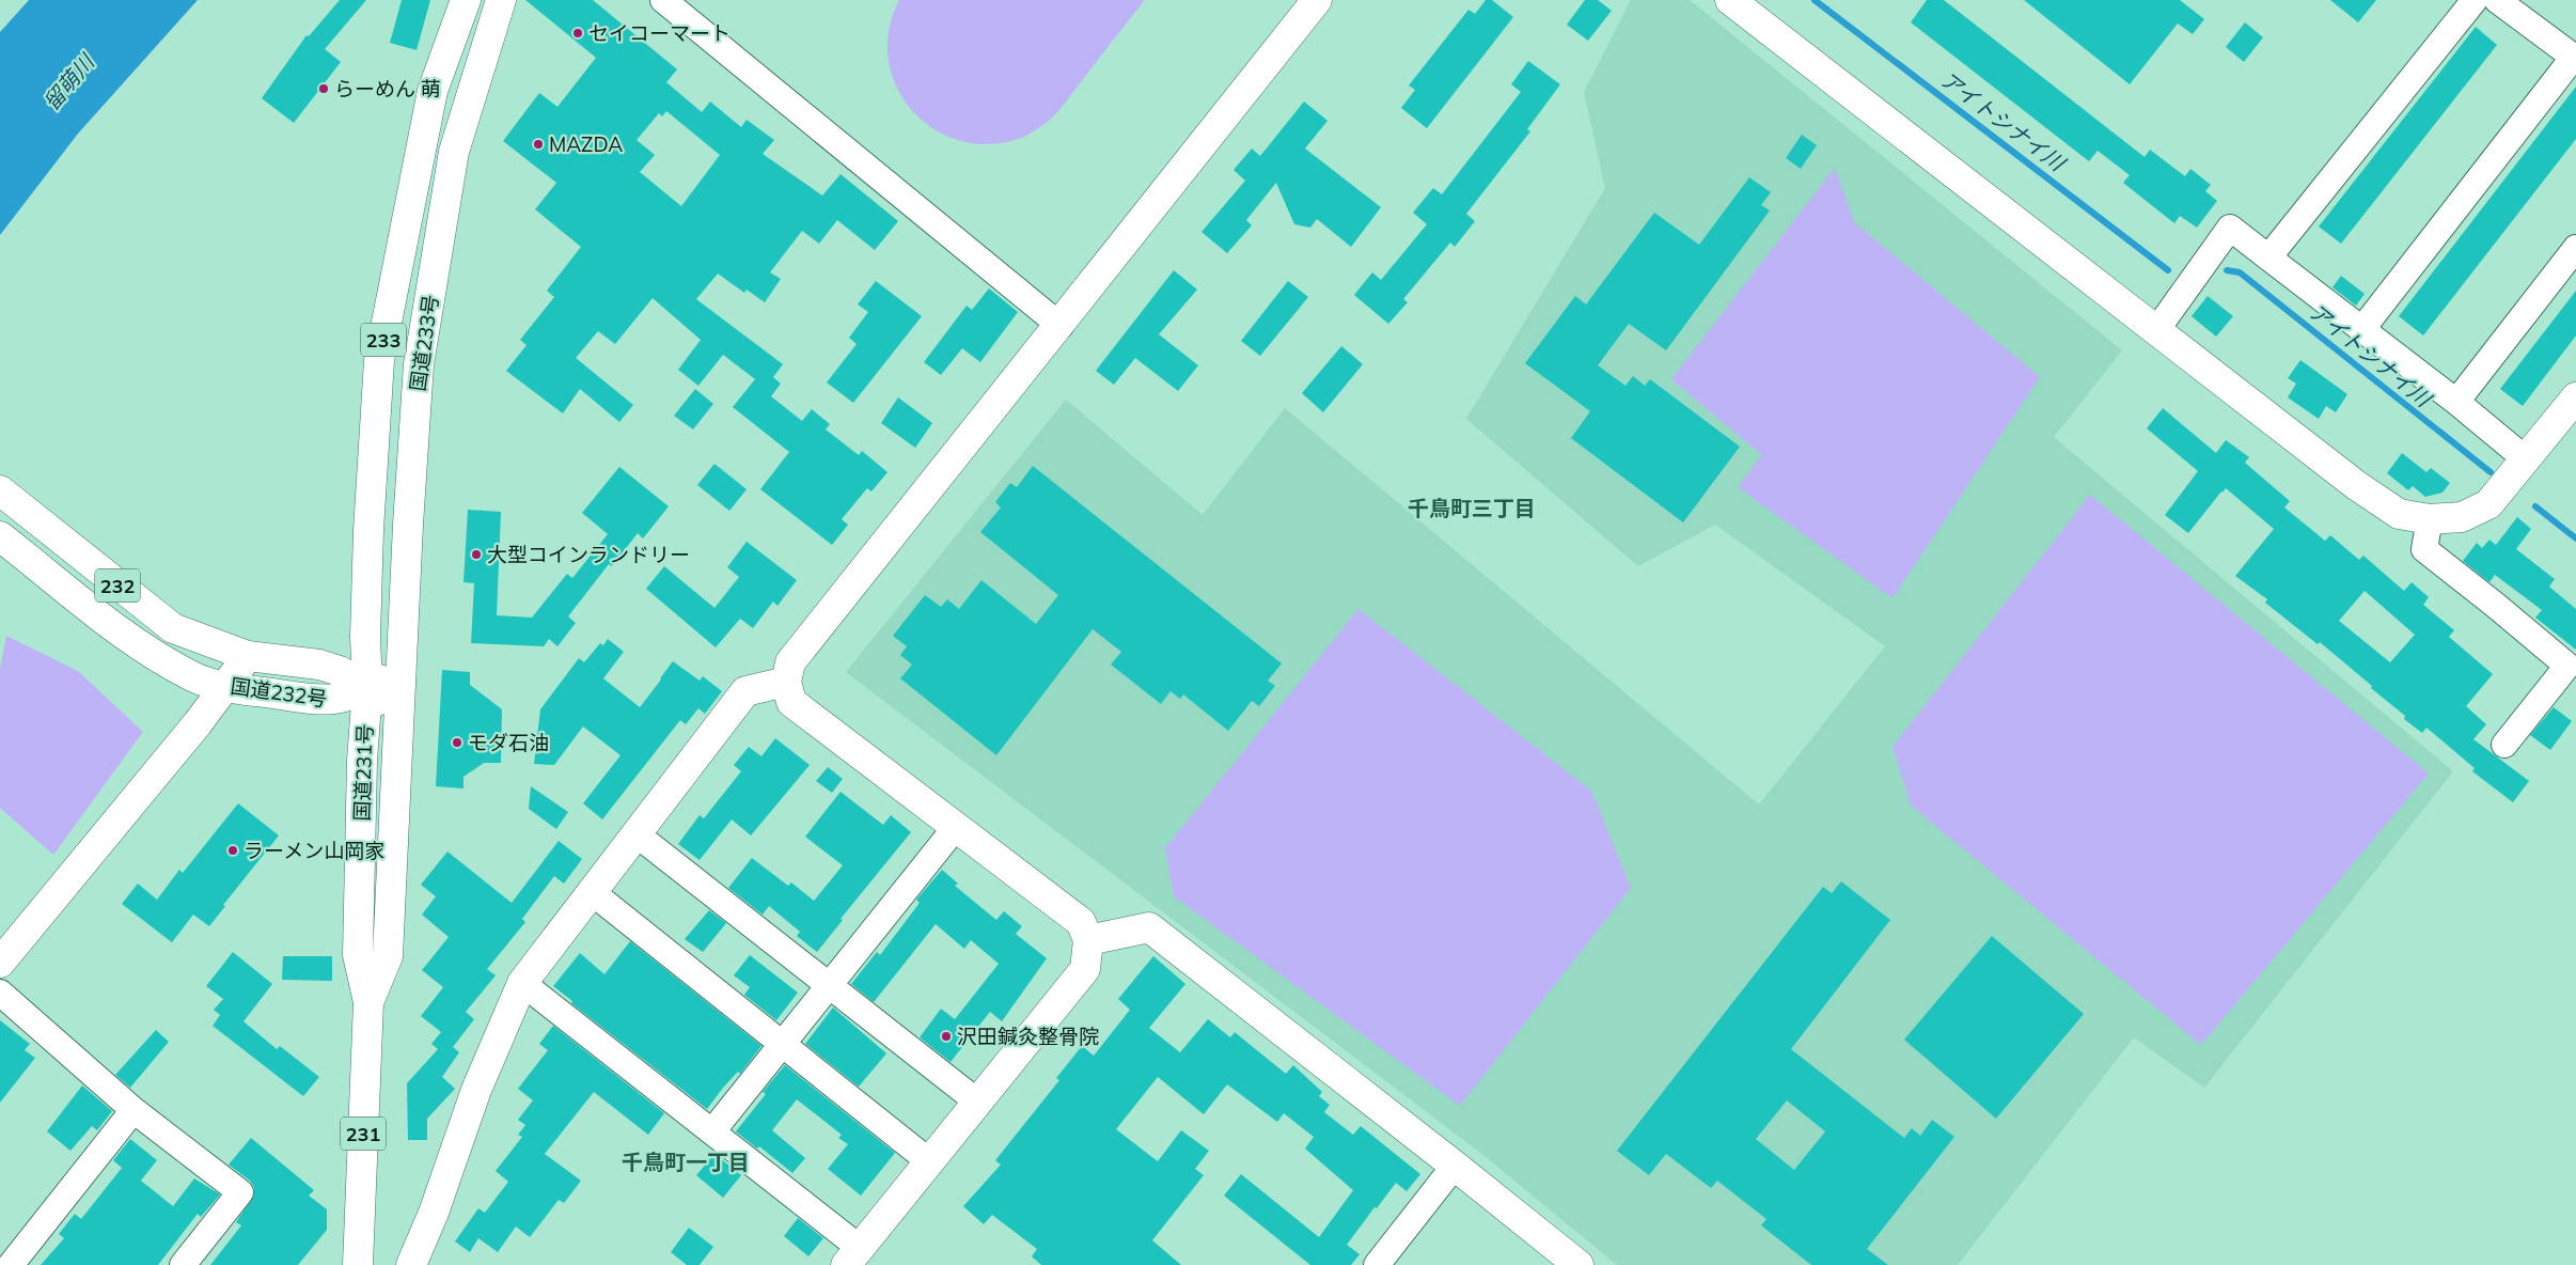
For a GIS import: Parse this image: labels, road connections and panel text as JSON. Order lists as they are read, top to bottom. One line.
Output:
{"streets":{"main road":["233","国道233号","232","国道232号","国道231号","231"]},"crossings":[["233","国道233号"],["233","国道232号"],["233","国道231号"],["国道233号","国道232号"],["国道233号","国道231号"],["232","国道232号"],["232","国道231号"],["国道232号","国道231号"]],"districts":["千鳥町三丁目","千鳥町一丁目"],"water":["留萌川","アイトシナイ川"],"places":["セイコーマート","らーめん 萌","MAZDA","大型コインランドリー","モダ石油","ラーメン山岡家","沢田鍼灸整骨院"]}
